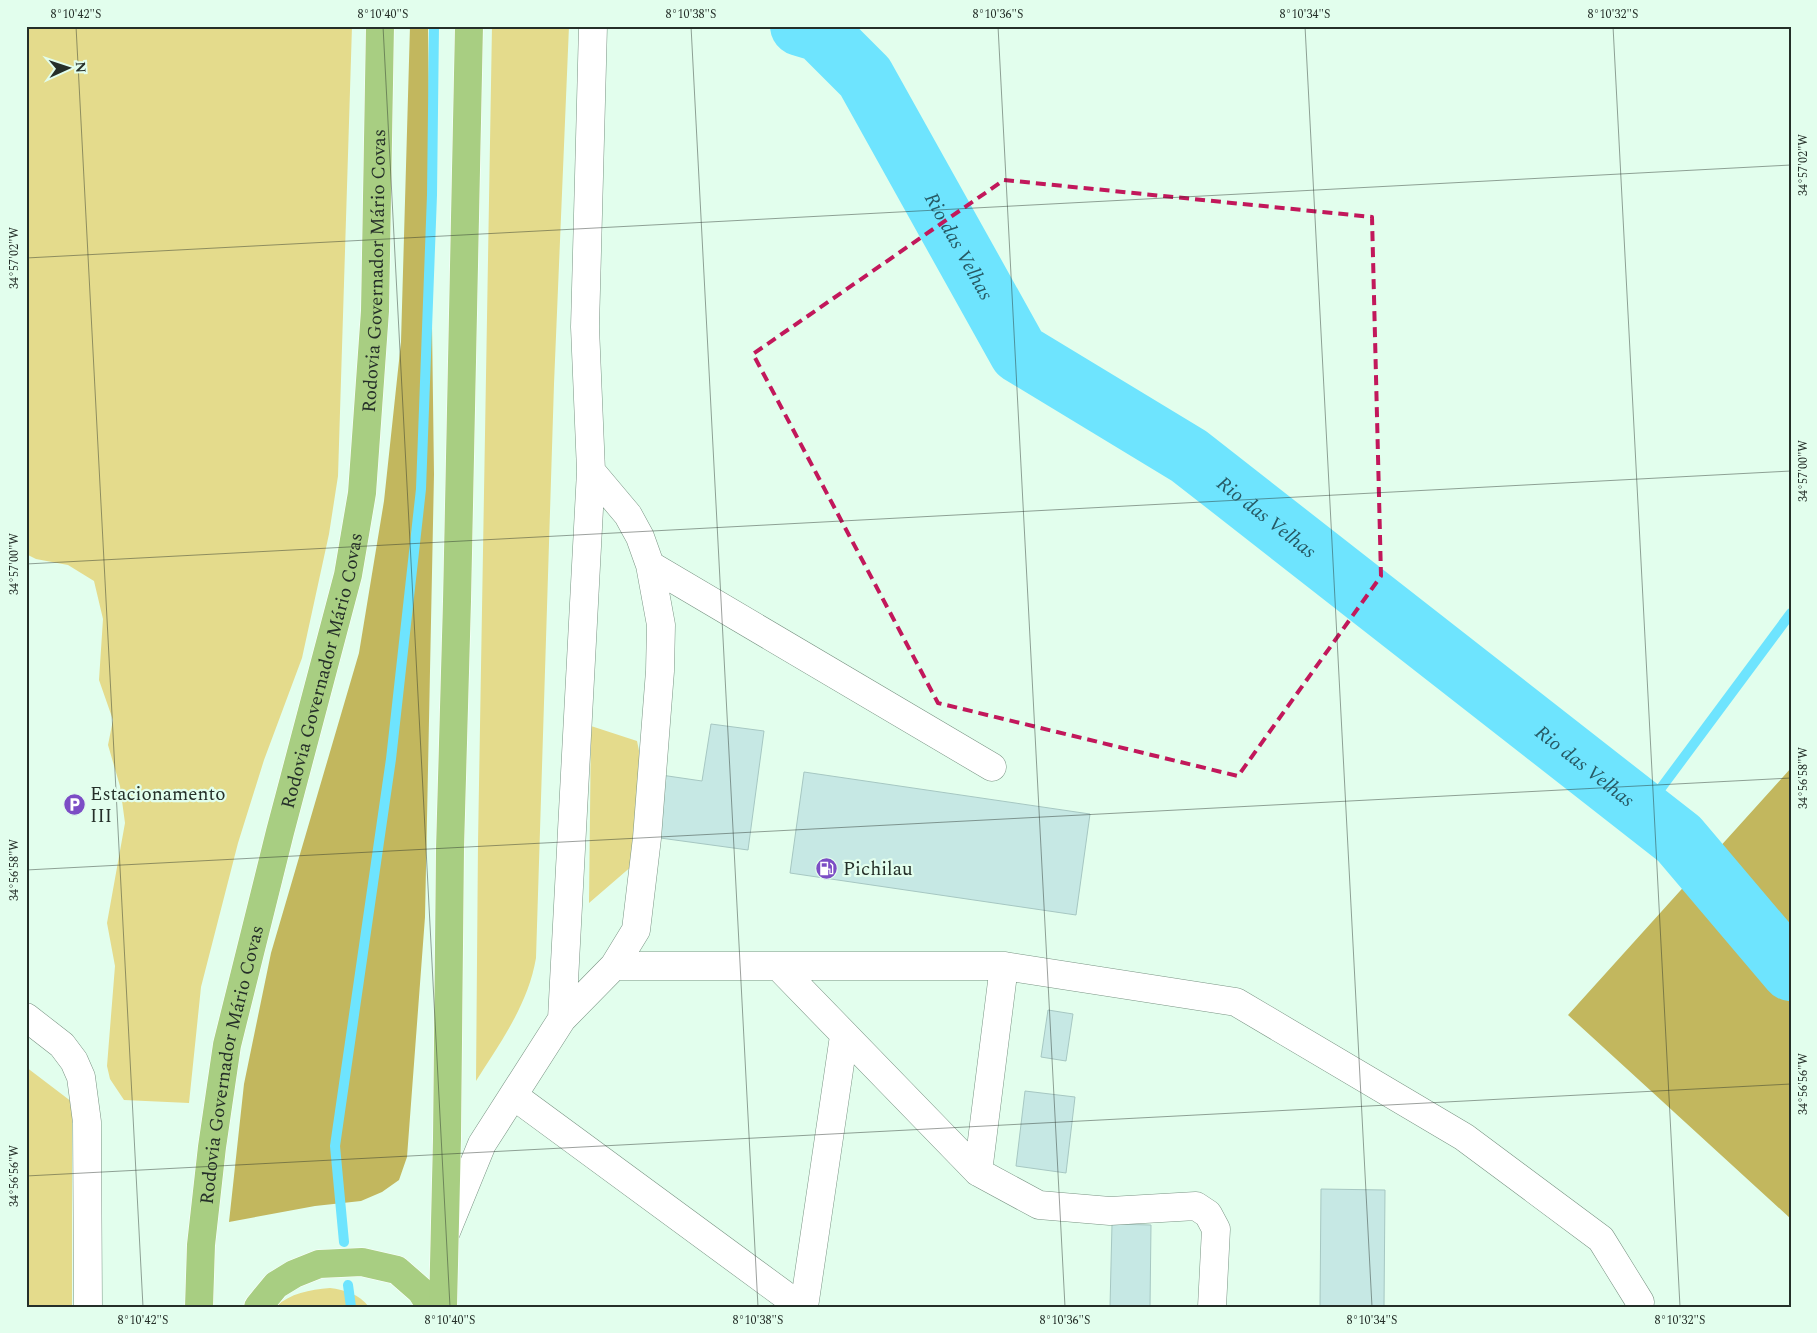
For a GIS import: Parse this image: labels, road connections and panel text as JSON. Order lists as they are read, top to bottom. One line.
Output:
{"streets":{"highway":["Rodovia Governador Mário Covas"]},"water":["Rio das Velhas"],"places":{"parking":["Estacionamento III"],"fuel station":["Pichilau"]},"north":"right","coordinates":["8°10'42\"S","8°10'40\"S","8°10'38\"S","8°10'36\"S","8°10'34\"S","8°10'32\"S","34°57'02\"W","34°57'00\"W","34°56'58\"W","34°56'56\"W"]}
